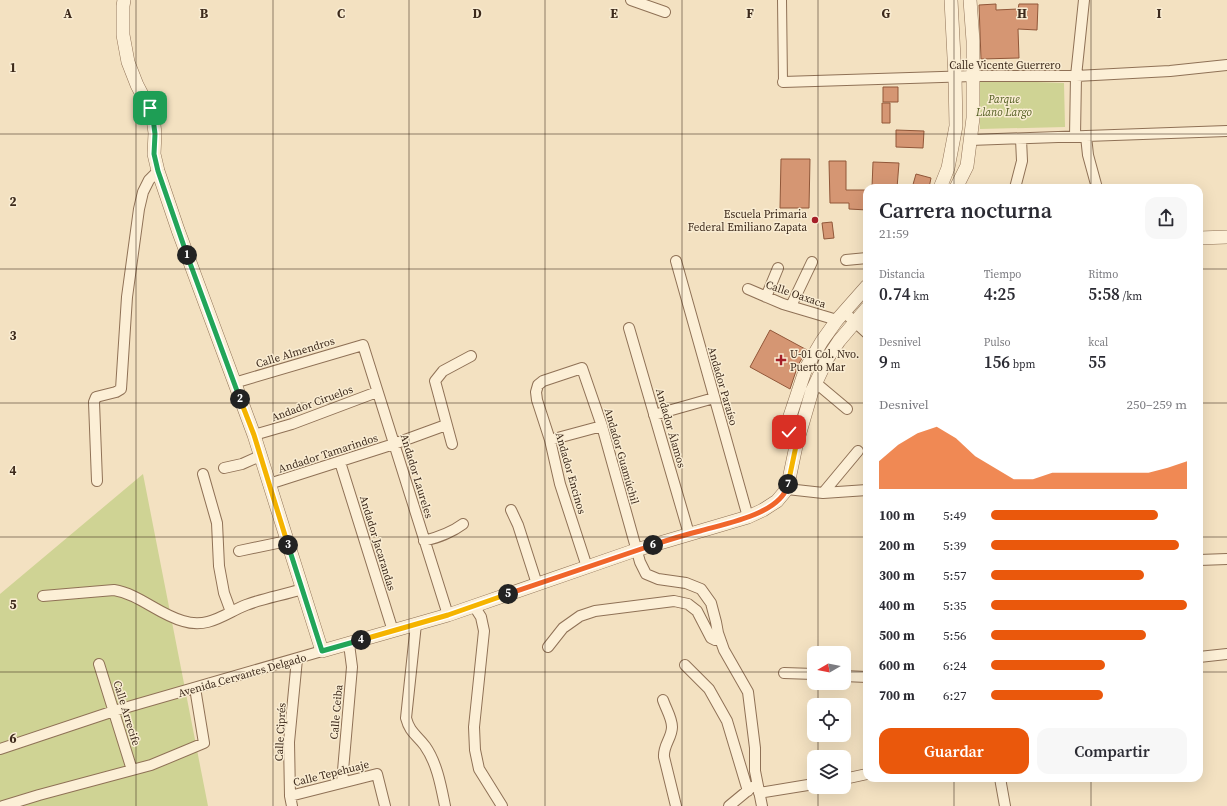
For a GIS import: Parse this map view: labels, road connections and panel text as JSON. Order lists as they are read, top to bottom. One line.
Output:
{"streets":{"street":["Calle Vicente Guerrero","Calle Oaxaca","Calle Almendros","Andador Paraíso","Andador Ciruelos","Andador Álamos","Andador Tamarindos","Andador Guamúchil","Andador Encinos","Andador Laureles","Andador Jacarandas","Avenida Cervantes Delgado","Calle Ceiba","Calle Arrecife","Calle Ciprés","Calle Tepehuaje"]},"crossings":[["Calle Almendros","Andador Laureles"],["Andador Paraíso","Avenida Cervantes Delgado"],["Andador Ciruelos","Andador Laureles"],["Andador Álamos","Avenida Cervantes Delgado"],["Andador Tamarindos","Andador Laureles"],["Andador Tamarindos","Andador Jacarandas"],["Andador Guamúchil","Andador Encinos"],["Andador Guamúchil","Avenida Cervantes Delgado"],["Andador Encinos","Avenida Cervantes Delgado"],["Andador Laureles","Avenida Cervantes Delgado"],["Andador Jacarandas","Avenida Cervantes Delgado"],["Avenida Cervantes Delgado","Calle Ceiba"],["Avenida Cervantes Delgado","Calle Arrecife"],["Avenida Cervantes Delgado","Calle Ciprés"],["Calle Ceiba","Calle Tepehuaje"],["Calle Ciprés","Calle Tepehuaje"]],"parks":["Parque Llano Largo"],"places":{"other":["Escuela Primaria Federal Emiliano Zapata"],"health":["U-01 Col. Nvo. Puerto Mar"]},"north":"left","page":{"heading":["Carrera nocturna","21:59"],"pins":["1","2","7","3","6","5","4"],"stats":[["Distancia","0.74 km"],["Tiempo","4:25"],["Ritmo","5:58 /km"],["Desnivel","9 m"],["Pulso","156 bpm"],["kcal","55"]],"chart":["Desnivel","250–259 m"],"list":[{"name":"100 m","note":"5:49"},{"name":"200 m","note":"5:39"},{"name":"300 m","note":"5:57"},{"name":"400 m","note":"5:35"},{"name":"500 m","note":"5:56"},{"name":"600 m","note":"6:24"},{"name":"700 m","note":"6:27"}],"buttons":["Guardar","Compartir"]},"grid":{"columns":["A","B","C","D","E","F","G","H","I"],"rows":["1","2","3","4","5","6"]}}
